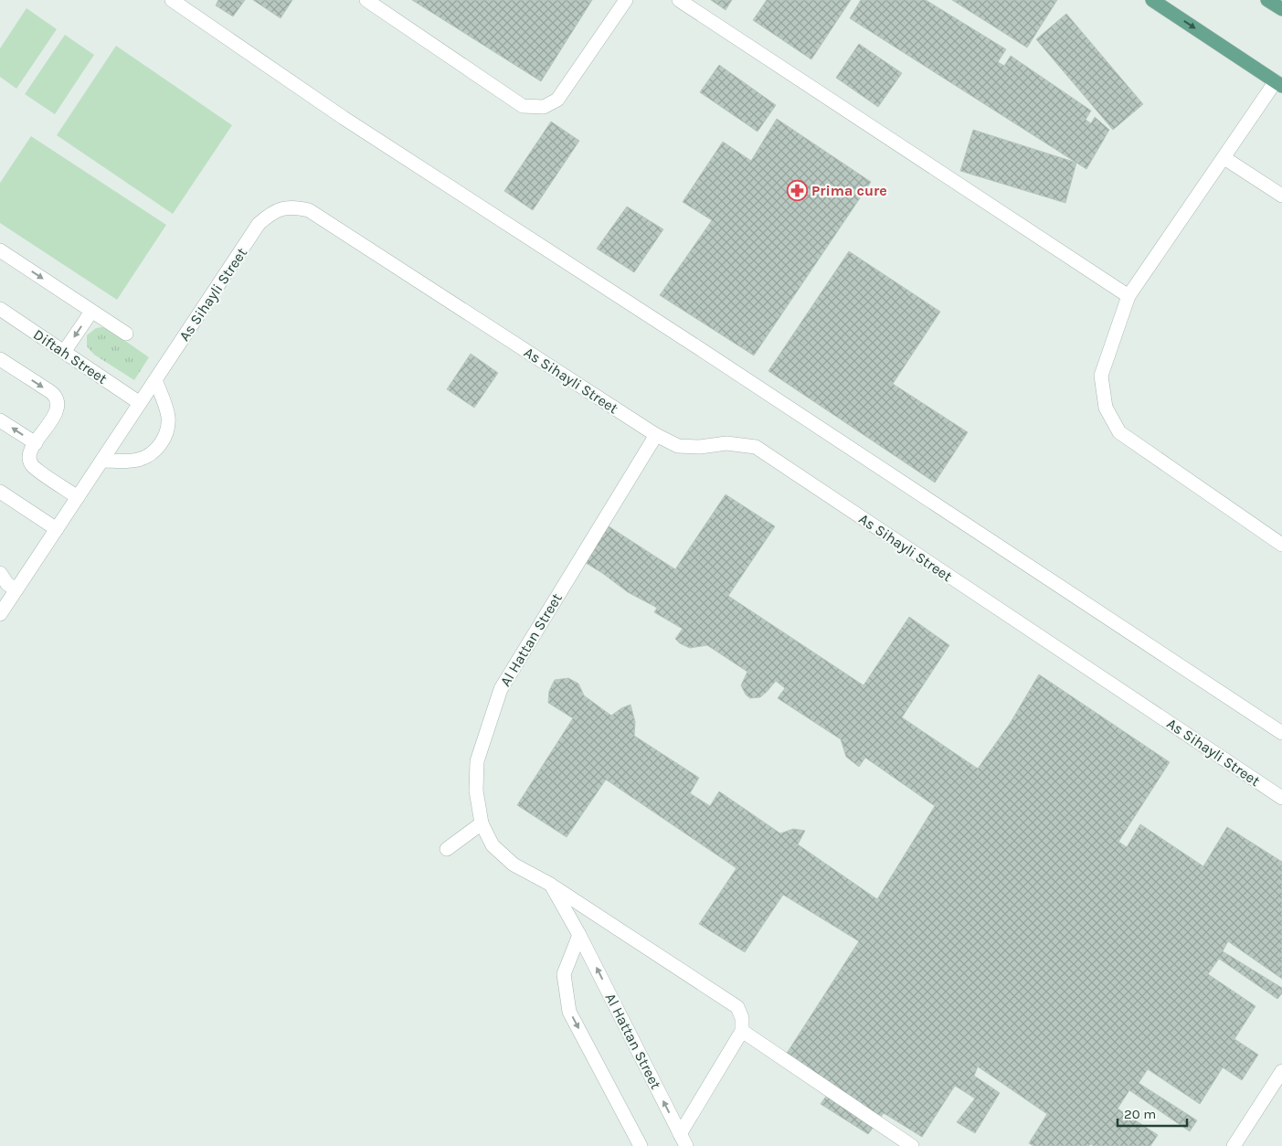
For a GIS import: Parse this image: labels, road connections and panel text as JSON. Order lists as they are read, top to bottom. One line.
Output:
{"streets":{"street":["As Sihayli Street","Diftah Street","Al Hattan Street"]},"crossings":[["As Sihayli Street","Diftah Street"],["As Sihayli Street","Al Hattan Street"]],"places":{"pharmacy":["Prima cure"]},"scale_bar":"20 m"}
